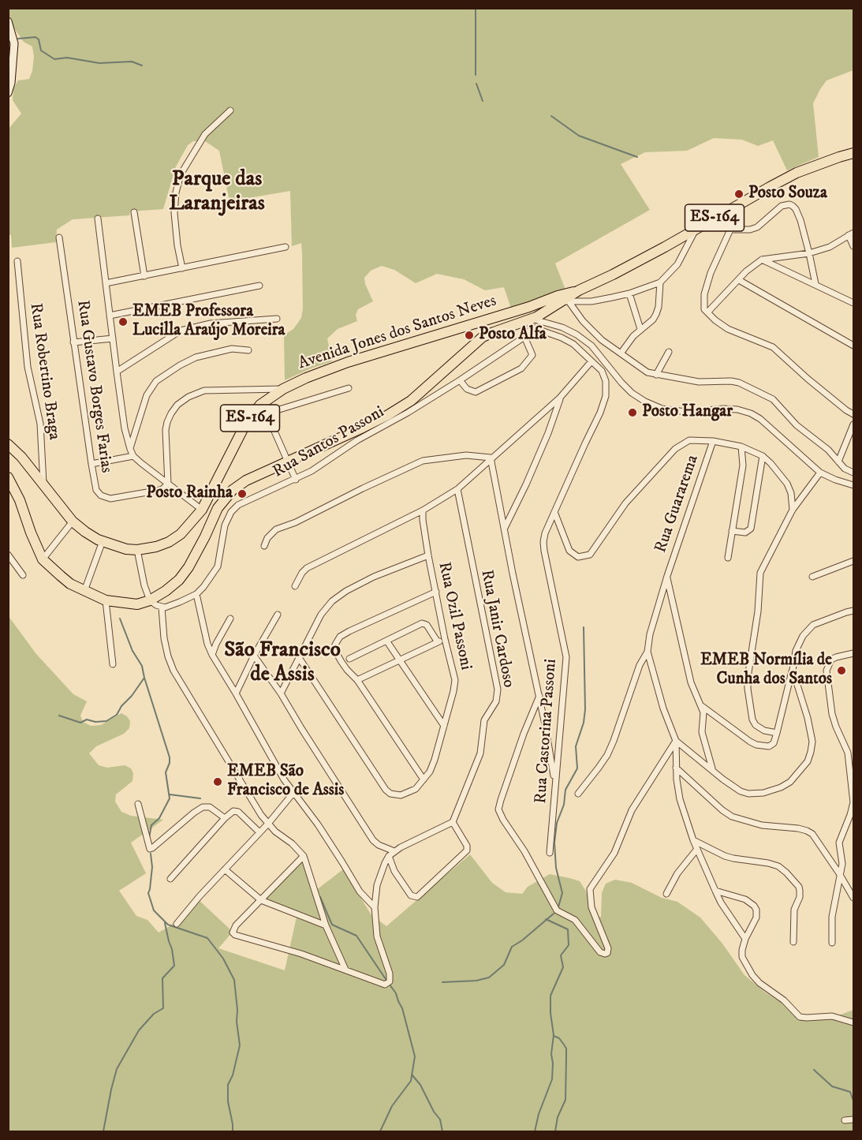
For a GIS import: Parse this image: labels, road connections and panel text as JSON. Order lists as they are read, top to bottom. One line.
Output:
{"streets":{"highway":["ES-164","Avenida Jones dos Santos Neves"],"street":["Rua Robertino Braga","Rua Gustavo Borges Farias","Rua Santos Passoni","Rua Guararema","Rua Ozil Passoni","Rua Janir Cardoso","Rua Castorina Passoni"]},"crossings":[["ES-164","Avenida Jones dos Santos Neves"],["ES-164","Rua Santos Passoni"],["ES-164","Rua Castorina Passoni"],["Avenida Jones dos Santos Neves","Rua Robertino Braga"],["Rua Santos Passoni","Rua Castorina Passoni"]],"districts":["Parque das Laranjeiras","São Francisco de Assis"],"places":["Posto Souza","EMEB Professora Lucilla Araújo Moreira","Posto Alfa","Posto Hangar","Posto Rainha","EMEB Normília de Cunha dos Santos","EMEB São Francisco de Assis"]}
